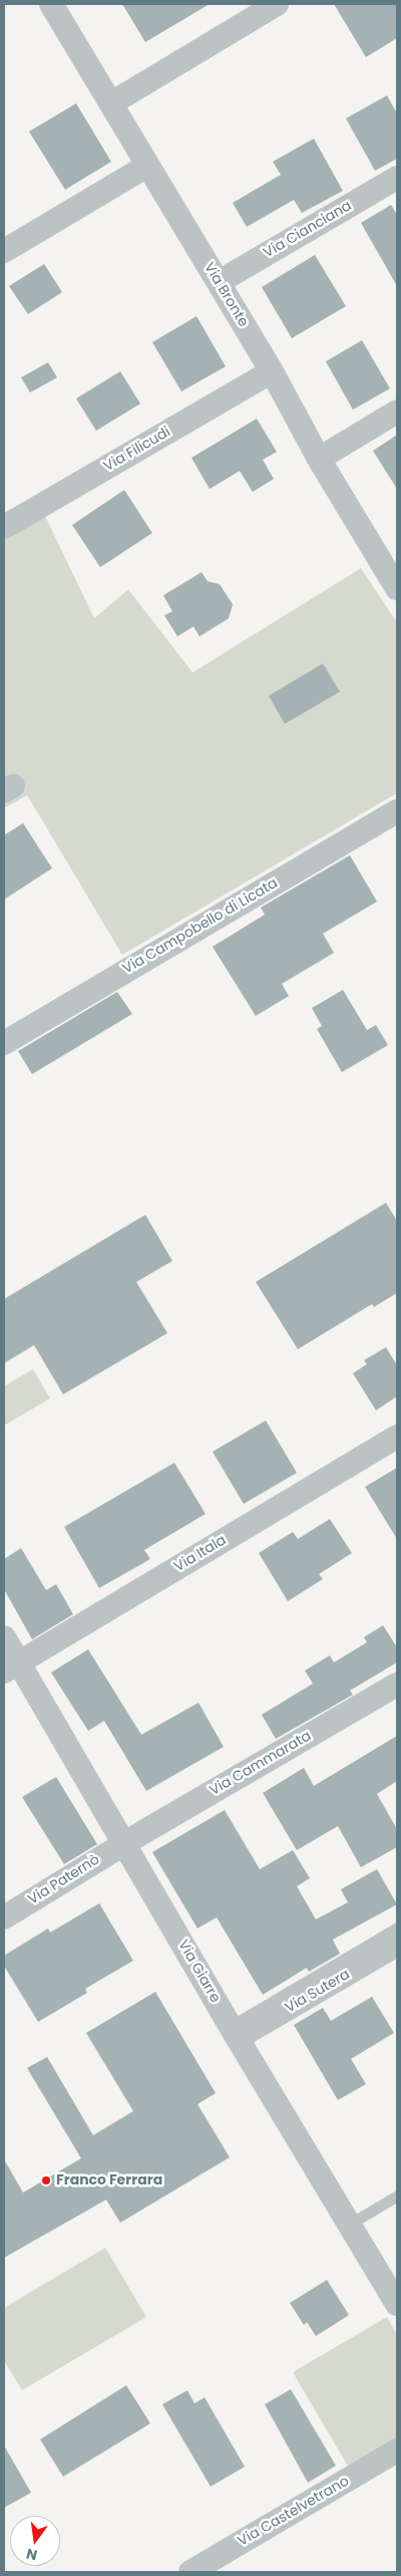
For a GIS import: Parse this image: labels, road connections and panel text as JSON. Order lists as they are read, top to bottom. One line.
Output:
{"streets":{"street":["Via Cianciana","Via Bronte","Via Filicudi","Via Campobello di Licata","Via Itala","Via Cammarata","Via Paternò","Via Giarre","Via Sutera","Via Castelvetrano"]},"crossings":[["Via Cianciana","Via Bronte"],["Via Bronte","Via Filicudi"],["Via Itala","Via Giarre"],["Via Cammarata","Via Paternò"],["Via Cammarata","Via Giarre"],["Via Paternò","Via Giarre"],["Via Giarre","Via Sutera"]],"places":["Franco Ferrara"],"north":"bottom"}
